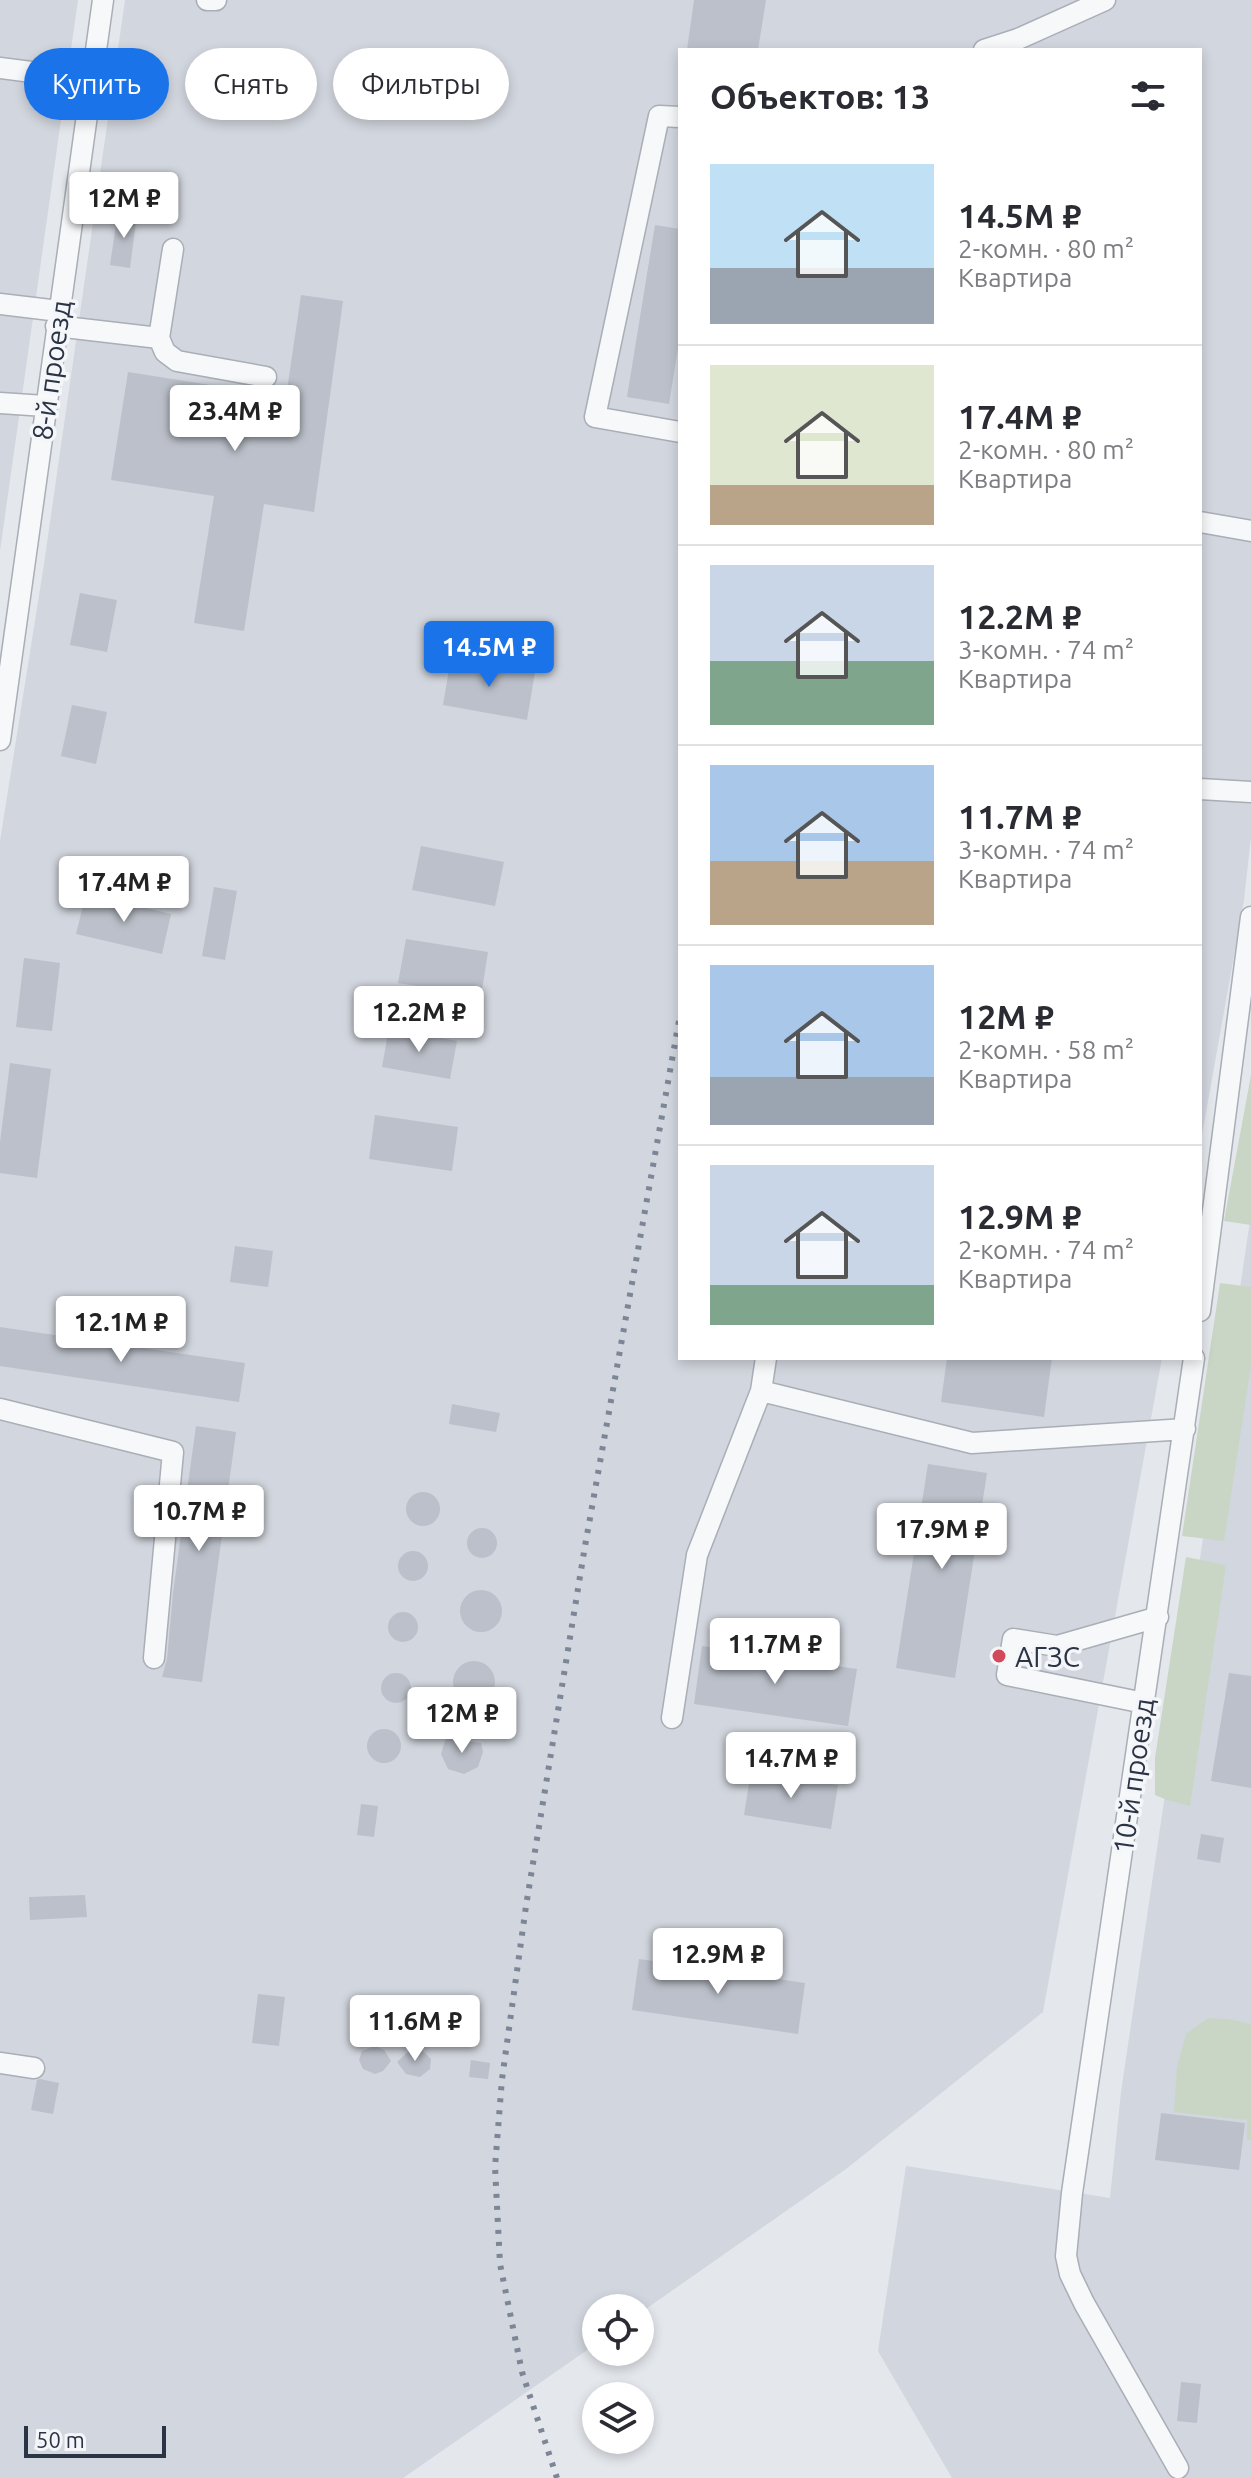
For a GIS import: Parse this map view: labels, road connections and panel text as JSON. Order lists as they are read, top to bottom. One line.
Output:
{"streets":{"street":["8-й проезд","10-й проезд"]},"places":["АГЗС"],"scale_bar":"50 m","page":{"chip":["Купить","Снять","Фильтры"],"heading":"Объектов: 13","list":[{"name":"14.5M ₽","note":"2-комн. · 80 m² · Квартира"},{"name":"17.4M ₽","note":"2-комн. · 80 m² · Квартира"},{"name":"12.2M ₽","note":"3-комн. · 74 m² · Квартира"},{"name":"11.7M ₽","note":"3-комн. · 74 m² · Квартира"},{"name":"12M ₽","note":"2-комн. · 58 m² · Квартира"},{"name":"12.9M ₽","note":"2-комн. · 74 m² · Квартира"}],"price":["12M ₽","23.4M ₽","14.5M ₽","17.4M ₽","12.2M ₽","12.1M ₽","10.7M ₽","17.9M ₽","11.7M ₽","12M ₽","14.7M ₽","12.9M ₽","11.6M ₽"],"scale":"50 m"}}
